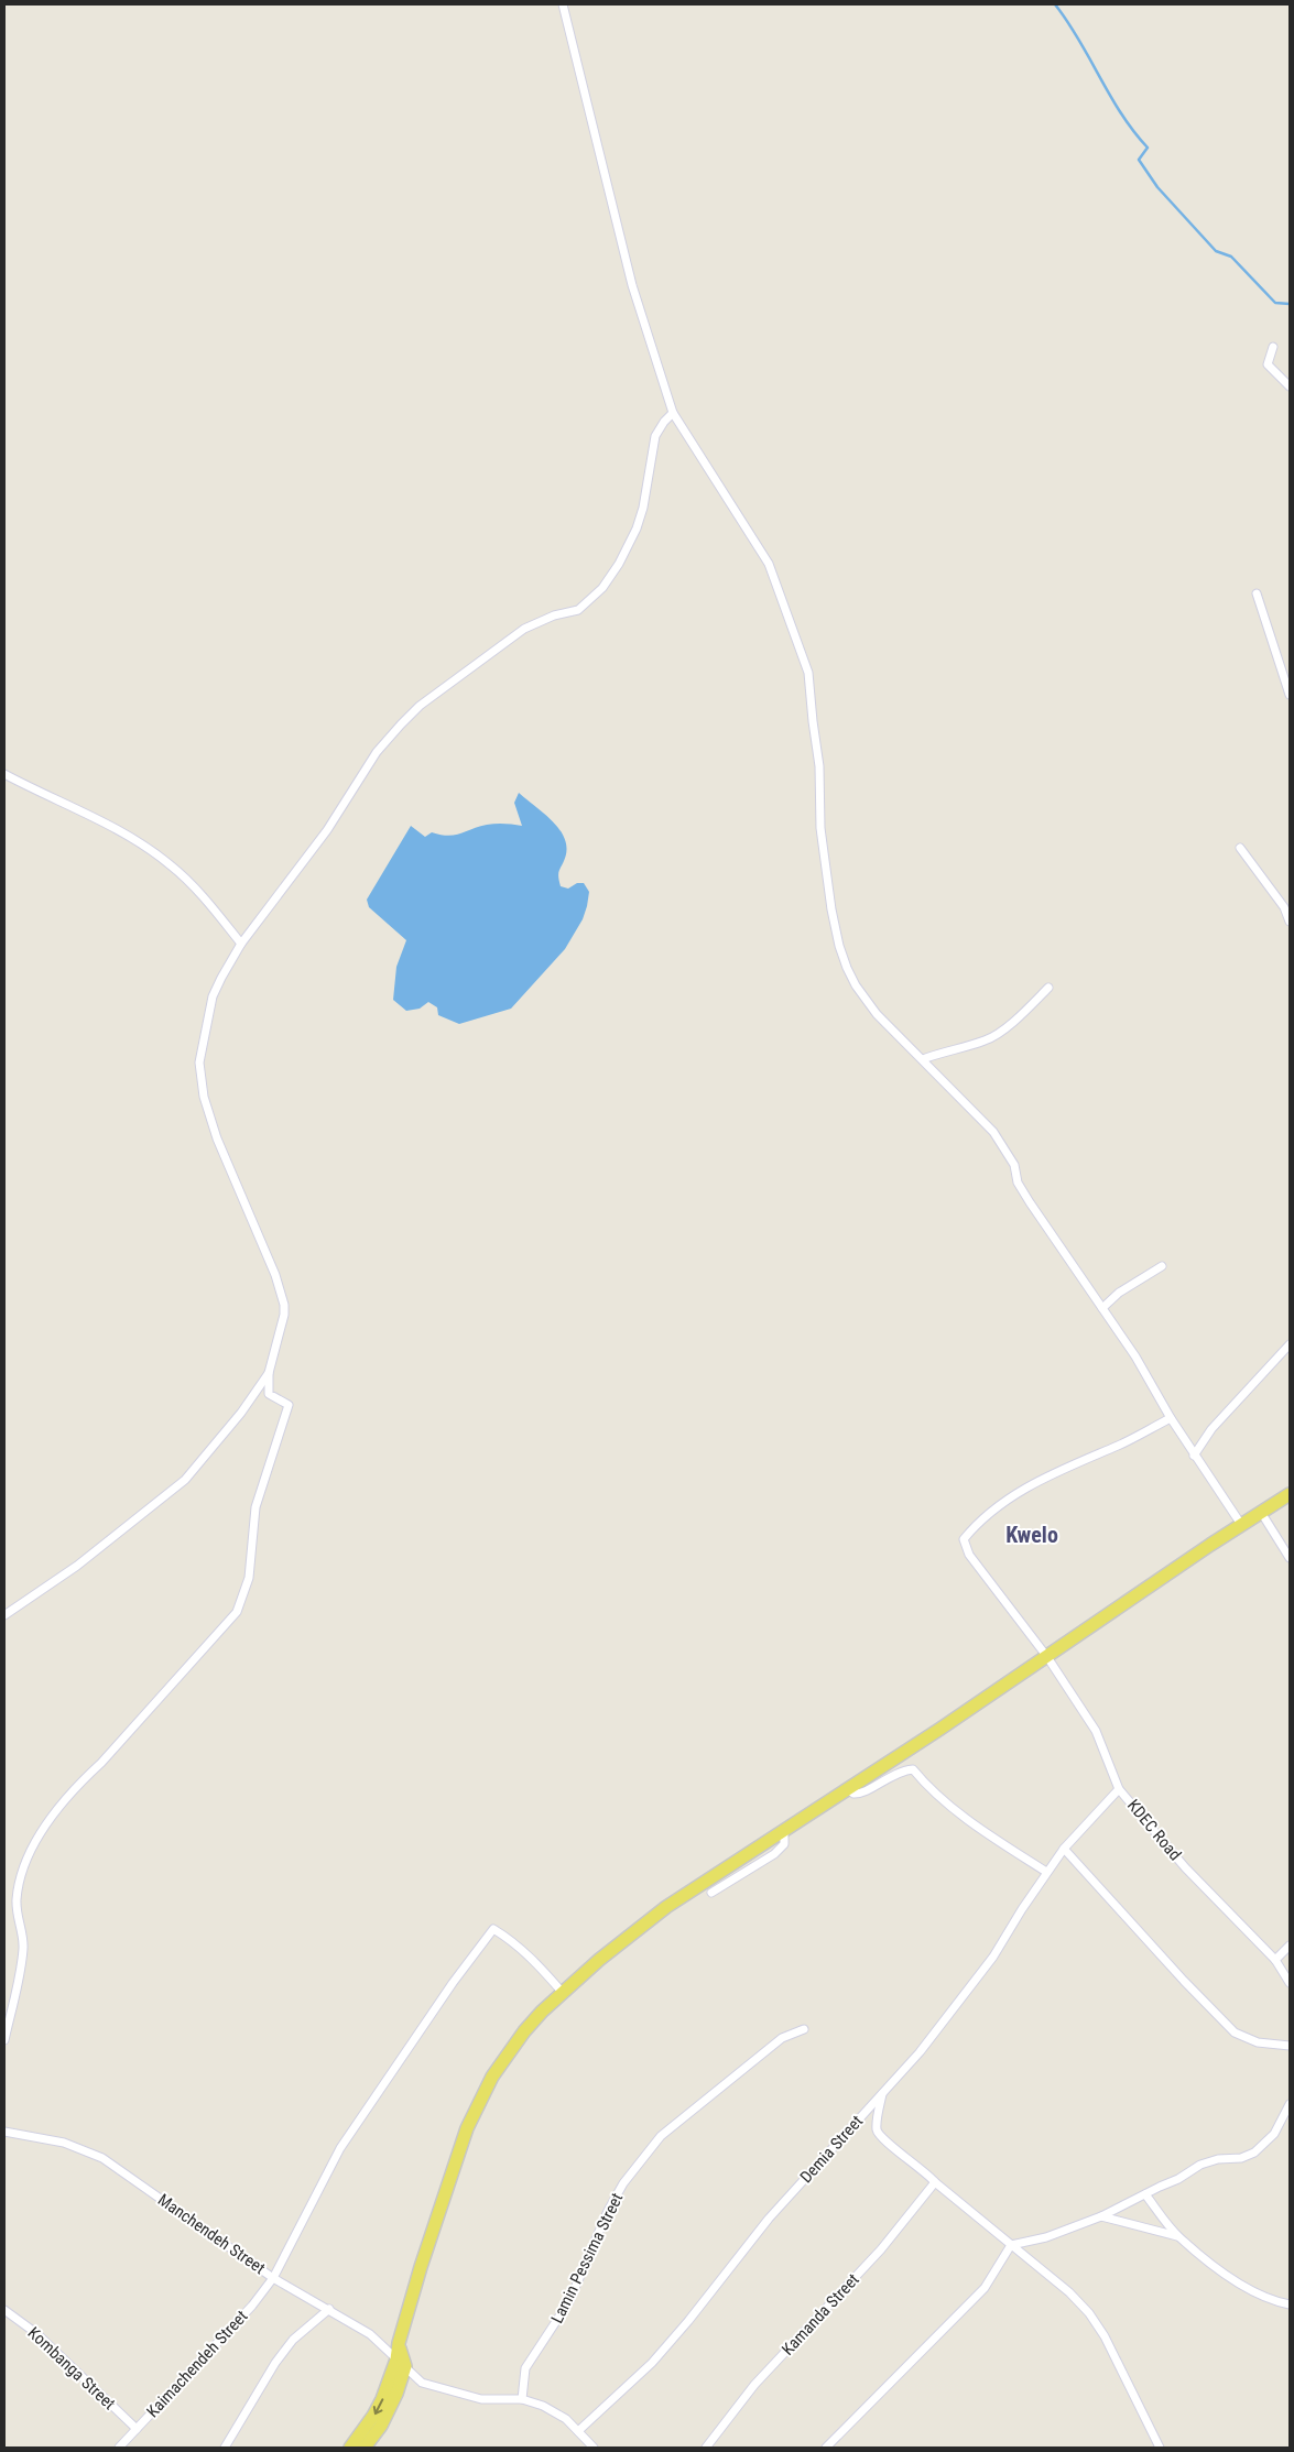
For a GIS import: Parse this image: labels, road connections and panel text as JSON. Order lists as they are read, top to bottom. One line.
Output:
{"streets":{"street":["KDEC Road","Demia Street","Manchendeh Street","Lamin Pessima Street","Kamanda Street","Kaimachendeh Street","Kombanga Street"]},"crossings":[["KDEC Road","Demia Street"],["Demia Street","Manchendeh Street"],["Manchendeh Street","Lamin Pessima Street"],["Manchendeh Street","Kaimachendeh Street"],["Kaimachendeh Street","Kombanga Street"]],"districts":["Kwelo"]}
